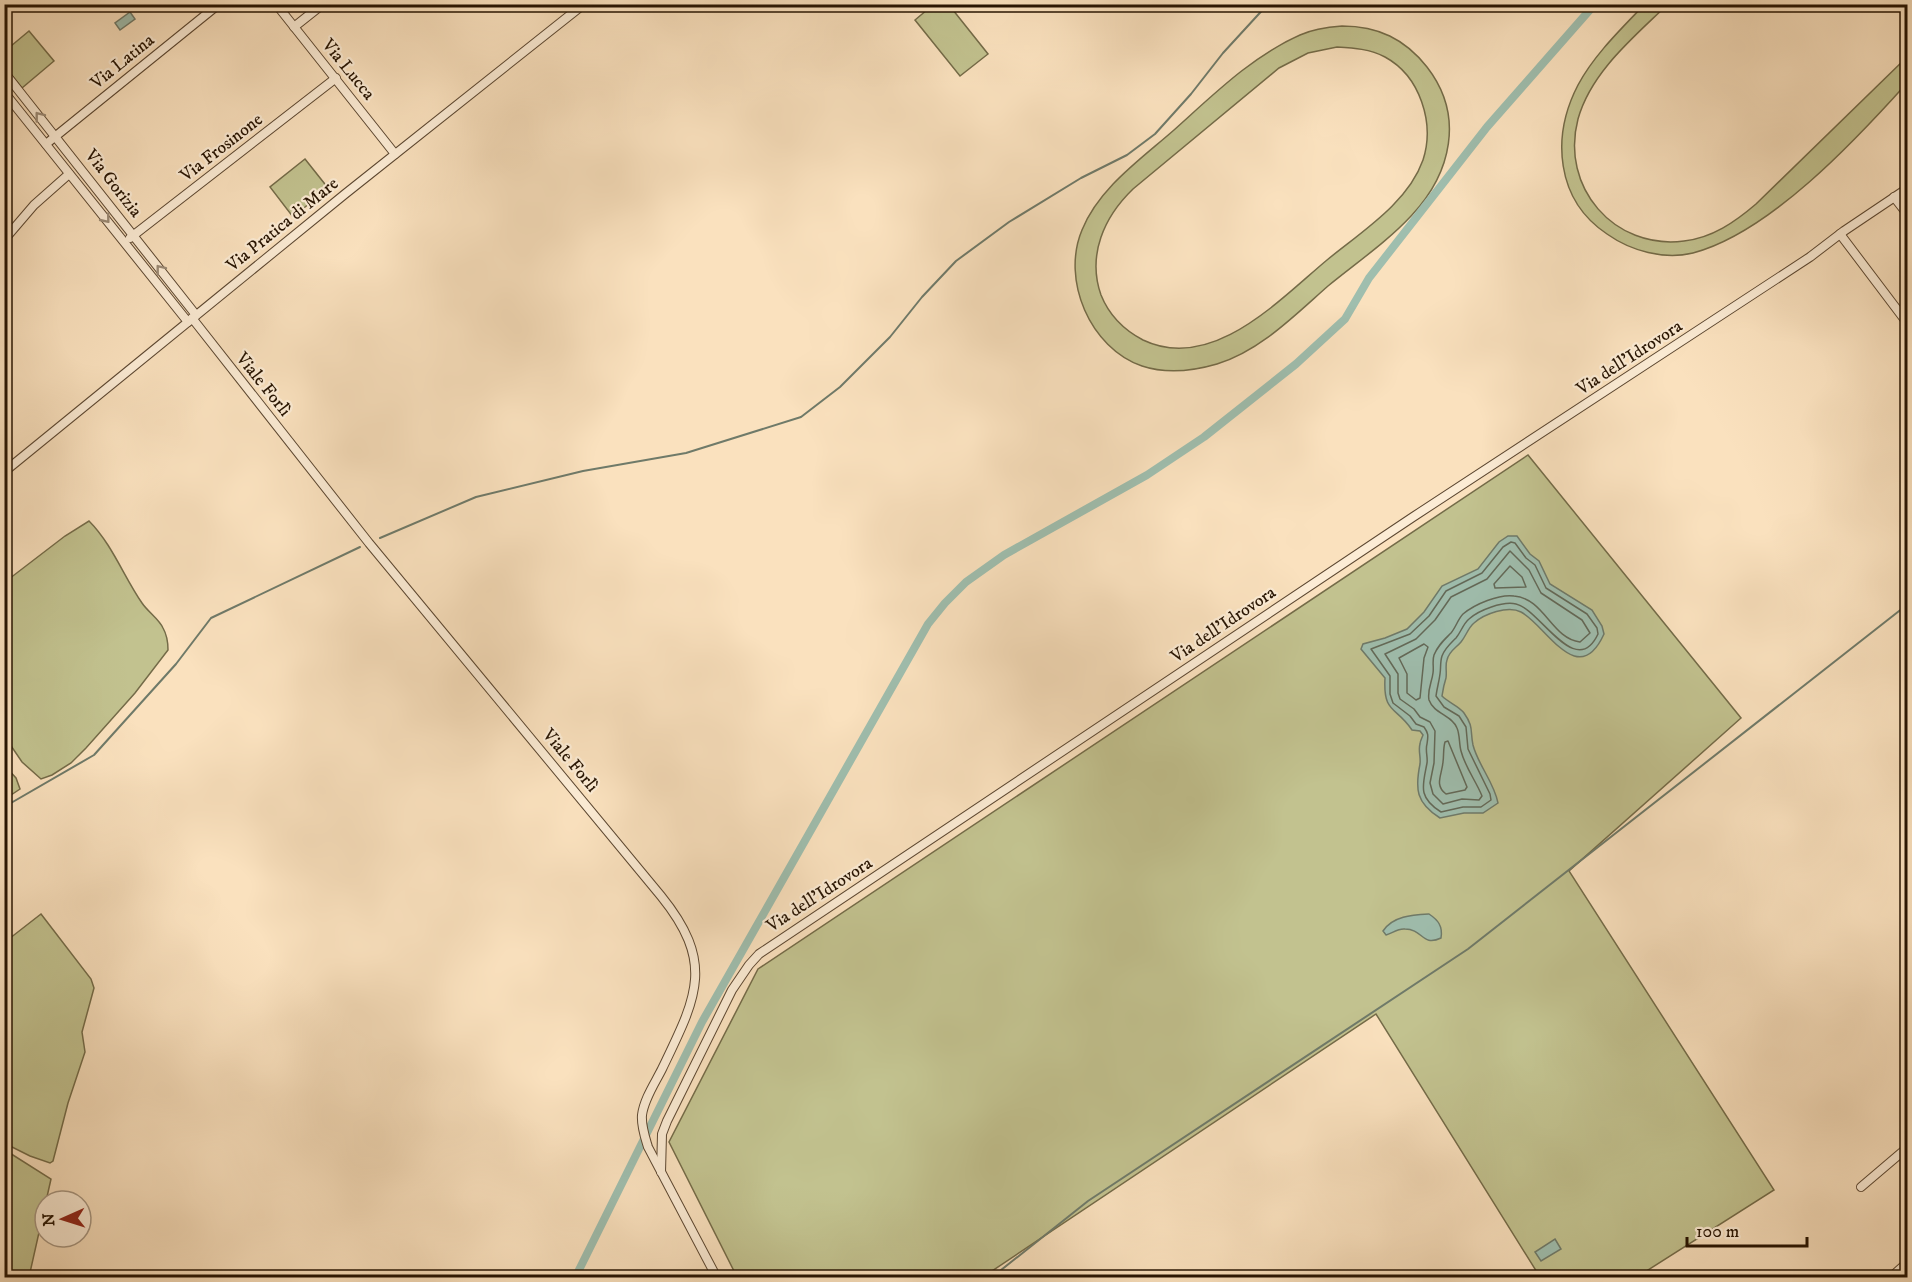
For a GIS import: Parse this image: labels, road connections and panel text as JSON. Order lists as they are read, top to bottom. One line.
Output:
{"streets":{"street":["Via Latina","Via Lucca","Via Frosinone","Via Gorizia","Via Pratica di Mare","Via dell'Idrovora","Viale Forlì"]},"crossings":[["Via Latina","Via Gorizia"],["Via Lucca","Via Frosinone"],["Via Lucca","Via Pratica di Mare"],["Via Frosinone","Via Gorizia"],["Via Gorizia","Via Pratica di Mare"],["Via Gorizia","Viale Forlì"],["Via Pratica di Mare","Viale Forlì"],["Via dell'Idrovora","Viale Forlì"]],"scale_bar":"100 m","north":"left"}
